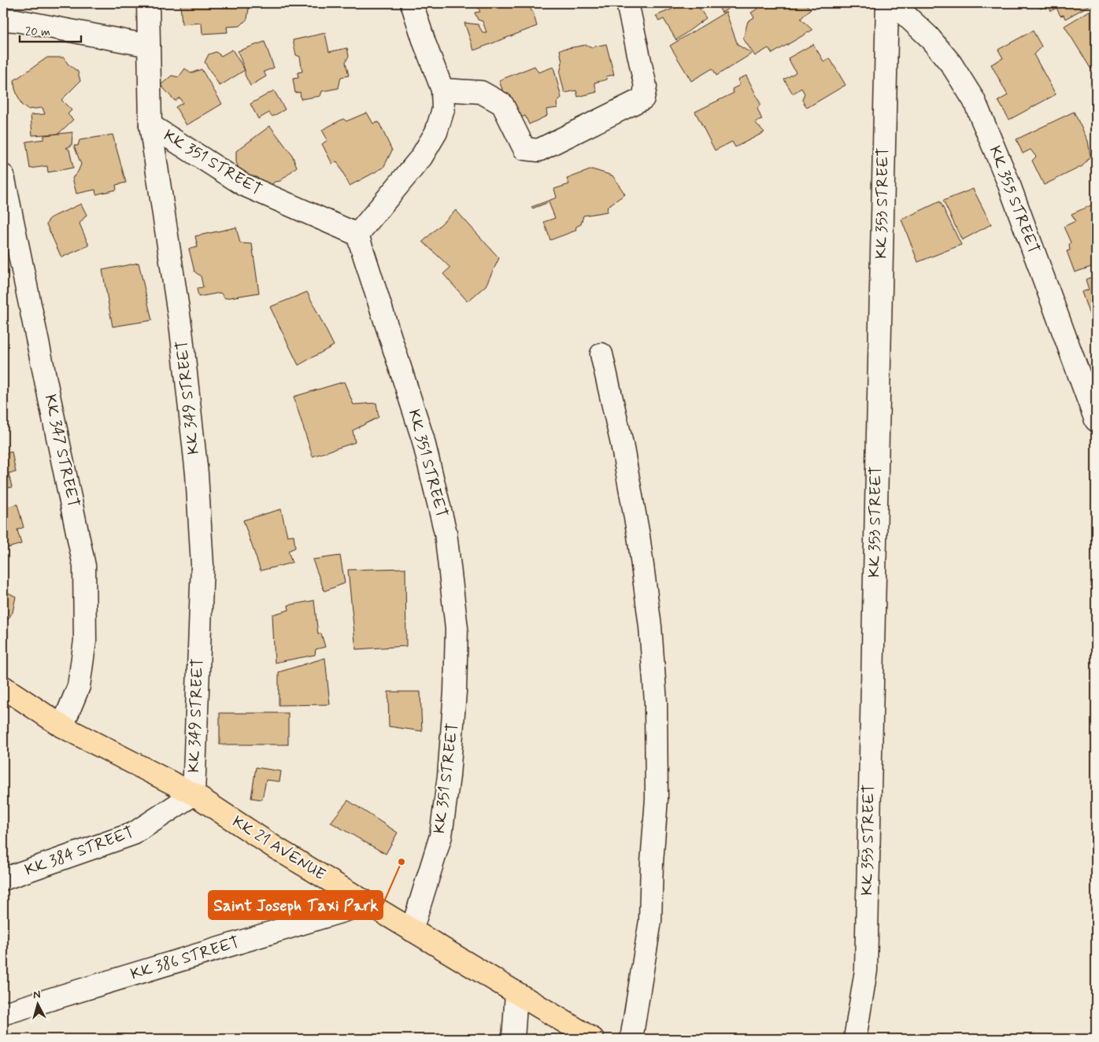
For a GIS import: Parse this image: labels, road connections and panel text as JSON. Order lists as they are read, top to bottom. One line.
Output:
{"streets":{"main road":["KK 21 AVENUE"],"street":["KK 351 STREET","KK 355 STREET","KK 353 STREET","KK 349 STREET","KK 347 STREET","KK 384 STREET","KK 386 STREET"]},"crossings":[["KK 351 STREET","KK 349 STREET"],["KK 351 STREET","KK 21 AVENUE"],["KK 349 STREET","KK 21 AVENUE"],["KK 349 STREET","KK 384 STREET"],["KK 347 STREET","KK 21 AVENUE"],["KK 21 AVENUE","KK 384 STREET"],["KK 21 AVENUE","KK 386 STREET"]],"places":["Saint Joseph Taxi Park"],"scale_bar":"20 m","north":"top"}
